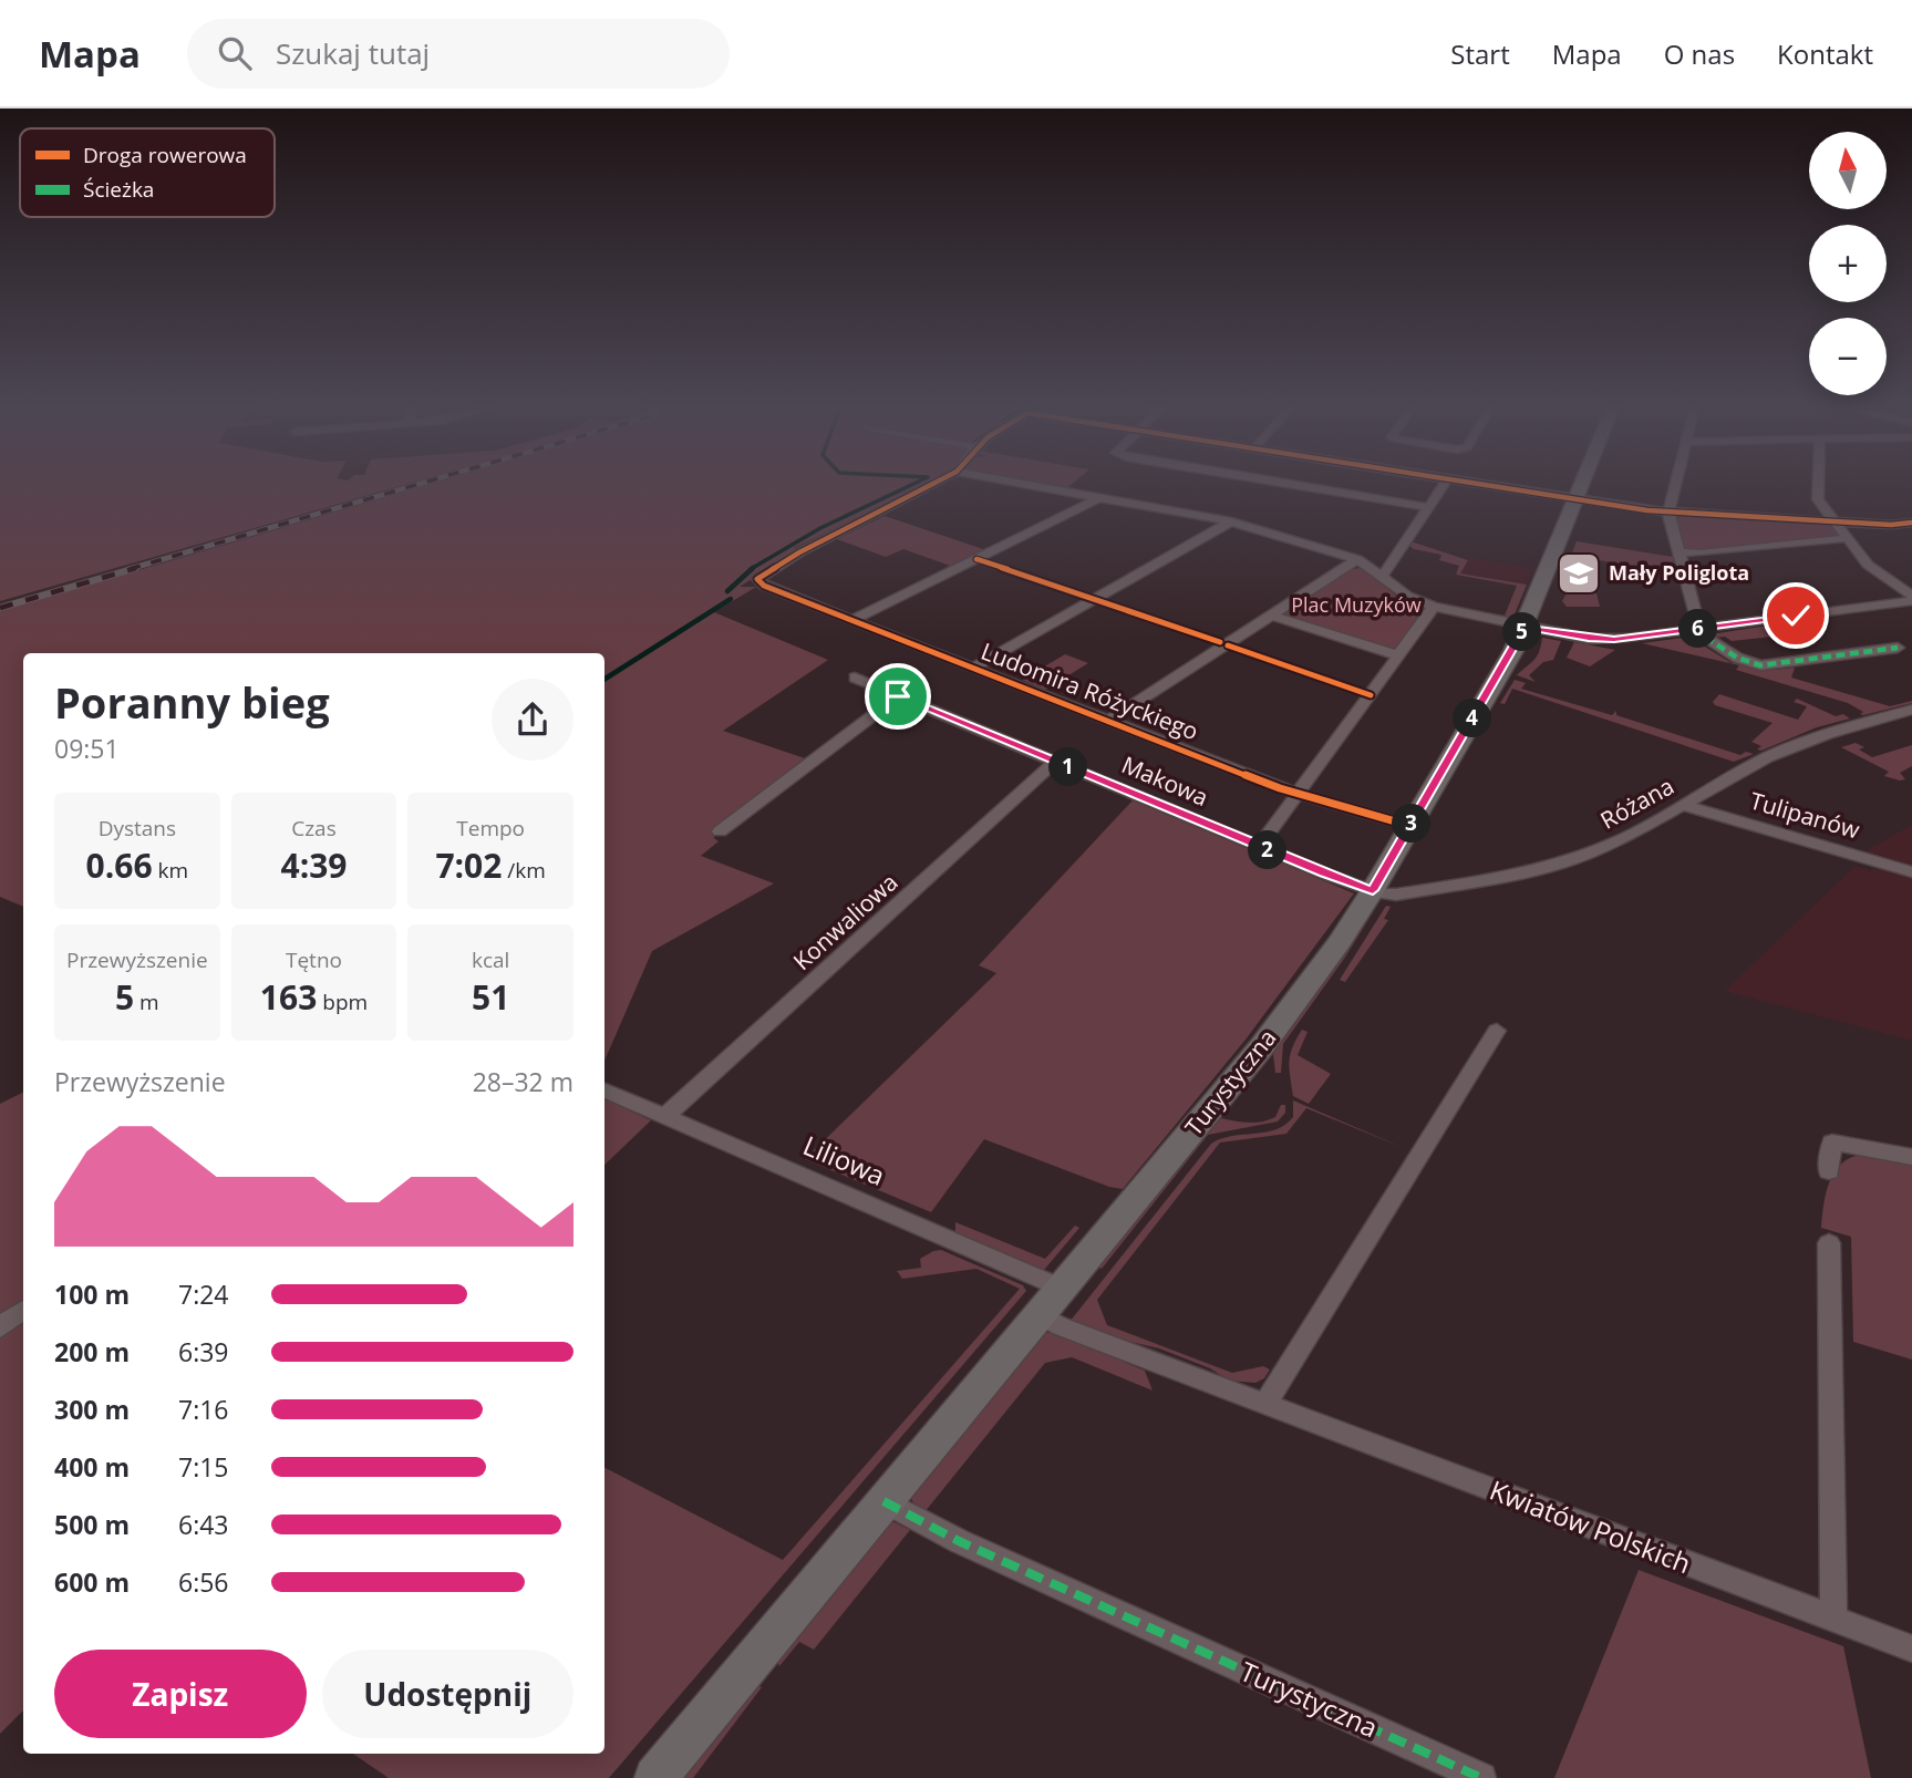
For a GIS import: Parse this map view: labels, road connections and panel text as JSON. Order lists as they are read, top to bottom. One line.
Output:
{"streets":{"street":["Ludomira Różyckiego","Makowa","Różana","Tulipanów","Konwaliowa","Turystyczna","Liliowa","Kwiatów Polskich"]},"crossings":[["Ludomira Różyckiego","Turystyczna"],["Makowa","Różana"],["Makowa","Konwaliowa"],["Makowa","Turystyczna"],["Różana","Tulipanów"],["Różana","Turystyczna"],["Konwaliowa","Liliowa"],["Turystyczna","Liliowa"],["Turystyczna","Kwiatów Polskich"],["Liliowa","Kwiatów Polskich"]],"parks":["Plac Muzyków"],"places":{"school or university":["Mały Poliglota"]},"legend":["Droga rowerowa","Ścieżka"],"north":"top","page":{"header":"Mapa","search":"Szukaj tutaj","nav":["Start","Mapa","O nas","Kontakt"],"map_buttons":["+","−"],"pins":["6","5","4","1","3","2"],"heading":["Poranny bieg","09:51"],"stats":[["Dystans","0.66 km"],["Czas","4:39"],["Tempo","7:02 /km"],["Przewyższenie","5 m"],["Tętno","163 bpm"],["kcal","51"]],"chart":["Przewyższenie","28–32 m"],"list":[{"name":"100 m","note":"7:24"},{"name":"200 m","note":"6:39"},{"name":"300 m","note":"7:16"},{"name":"400 m","note":"7:15"},{"name":"500 m","note":"6:43"},{"name":"600 m","note":"6:56"}],"buttons":["Zapisz","Udostępnij"]}}
